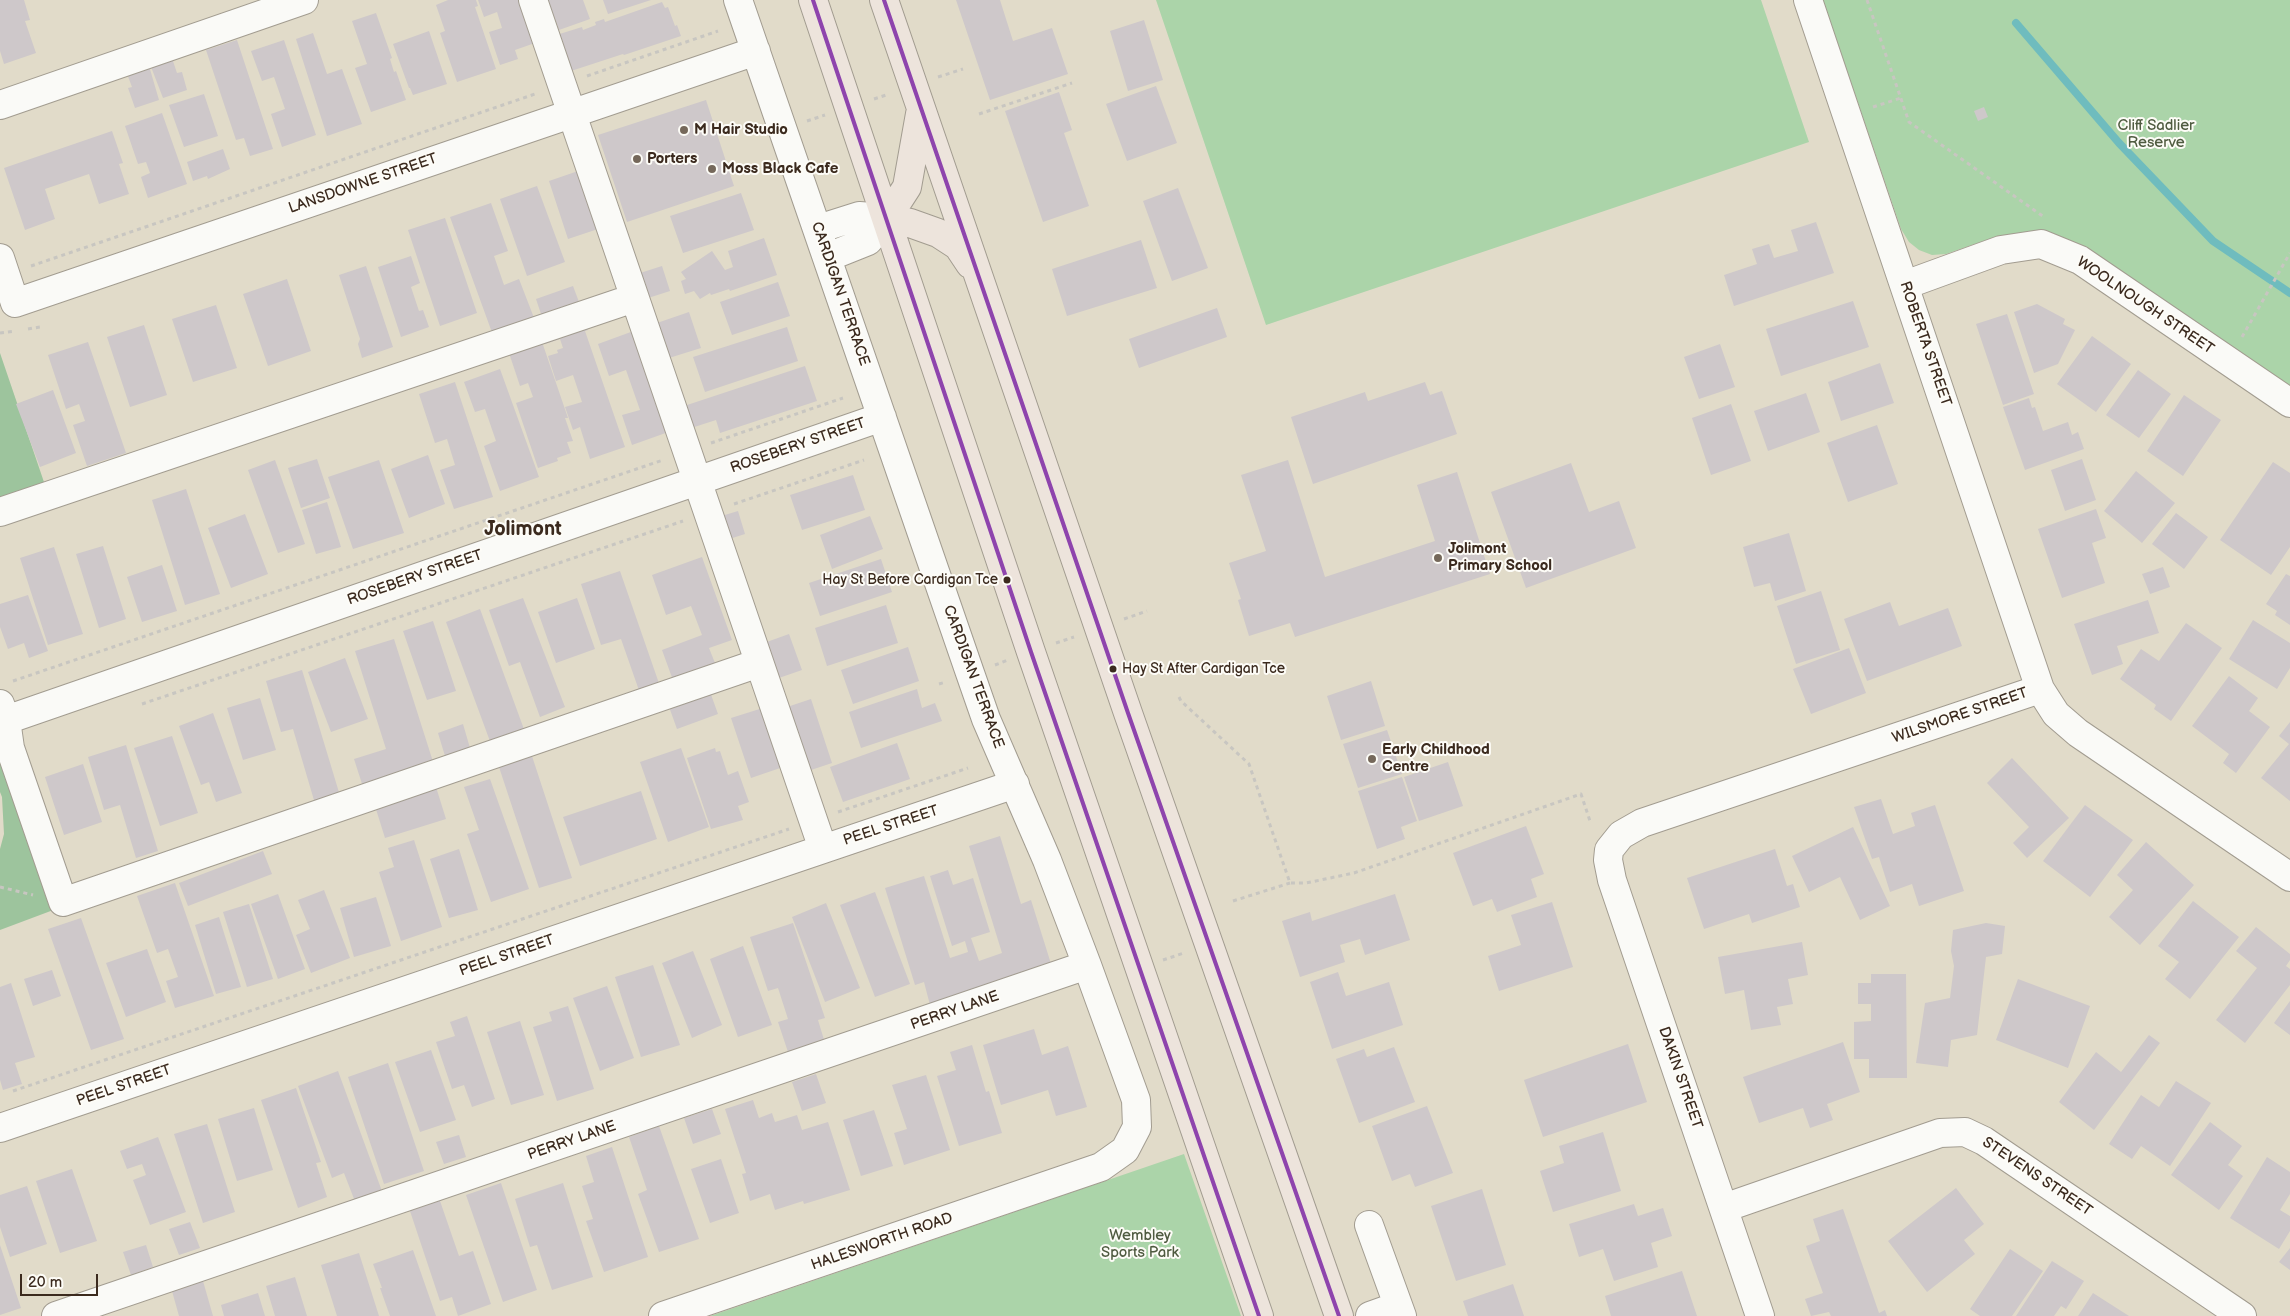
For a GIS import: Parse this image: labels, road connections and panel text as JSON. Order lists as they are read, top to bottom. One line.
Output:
{"streets":{"street":["LANSDOWNE STREET","CARDIGAN TERRACE","WOOLNOUGH STREET","ROBERTA STREET","ROSEBERY STREET","WILSMORE STREET","PEEL STREET","PERRY LANE","DAKIN STREET","STEVENS STREET","HALESWORTH ROAD"]},"crossings":[["LANSDOWNE STREET","CARDIGAN TERRACE"],["CARDIGAN TERRACE","ROSEBERY STREET"],["CARDIGAN TERRACE","PEEL STREET"],["CARDIGAN TERRACE","PERRY LANE"],["CARDIGAN TERRACE","HALESWORTH ROAD"],["WOOLNOUGH STREET","ROBERTA STREET"],["ROBERTA STREET","WILSMORE STREET"],["WILSMORE STREET","DAKIN STREET"],["DAKIN STREET","STEVENS STREET"]],"districts":["Jolimont"],"parks":["Cliff Sadlier Reserve","Wembley Sports Park"],"places":["M Hair Studio","Porters","Moss Black Cafe","Jolimont Primary School","Hay St Before Cardigan Tce","Hay St After Cardigan Tce","Early Childhood Centre"],"scale_bar":"20 m"}
